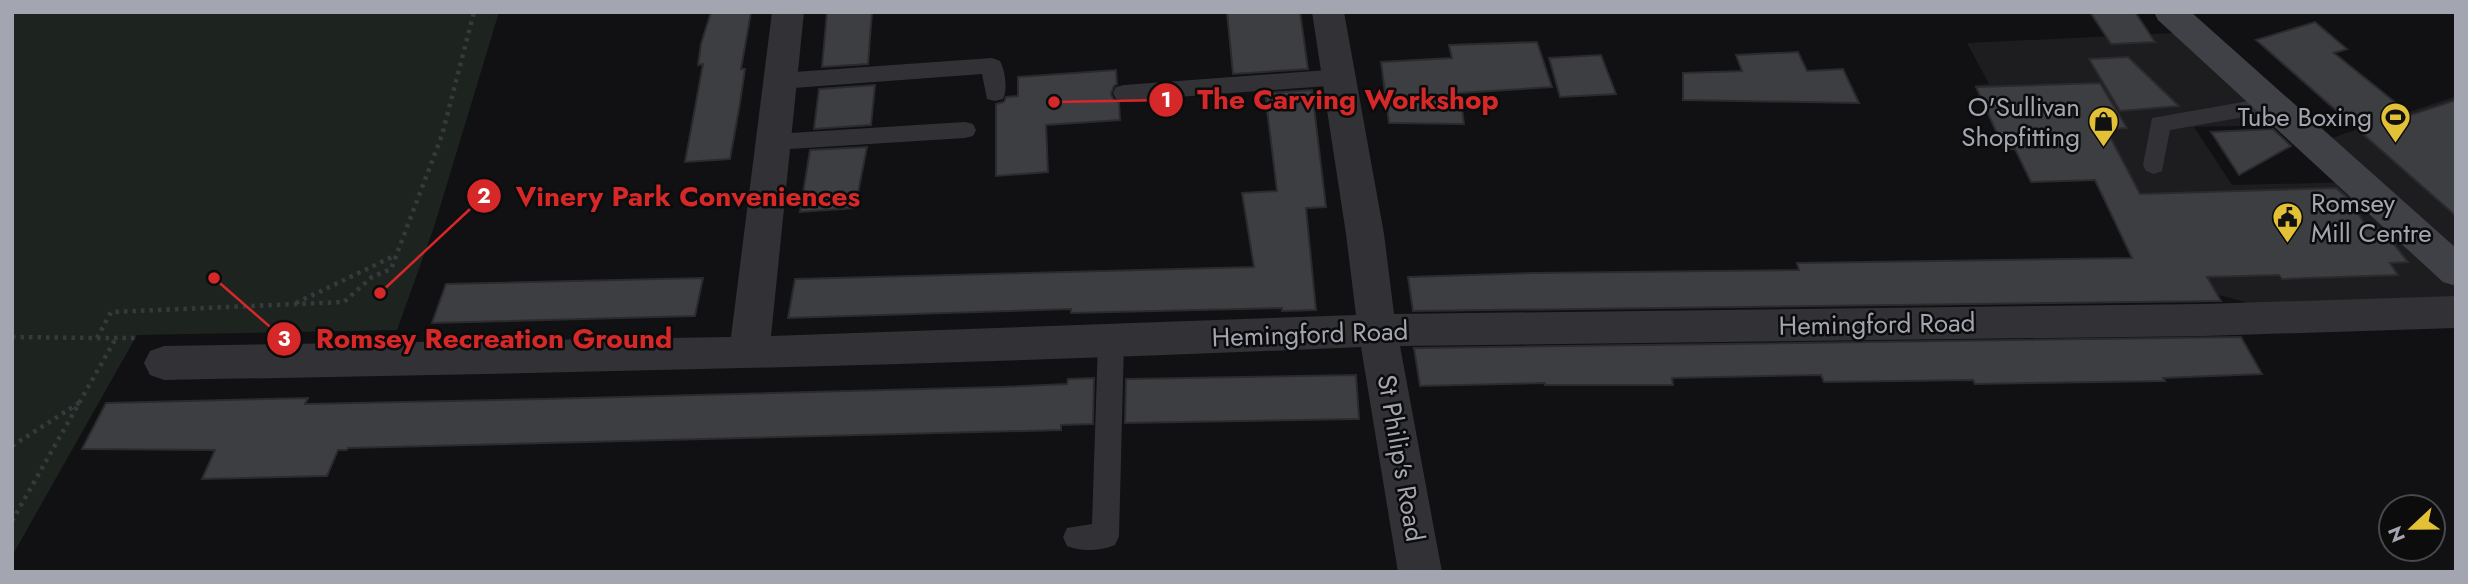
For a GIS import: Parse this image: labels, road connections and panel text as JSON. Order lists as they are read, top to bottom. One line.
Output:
{"streets":{"street":["Hemingford Road","St Philip's Road"]},"crossings":[["Hemingford Road","St Philip's Road"]],"places":{"other":["The Carving Workshop","Romsey Recreation Ground","Vinery Park Conveniences"],"sports":["Tube Boxing"],"shop":["O'Sullivan Shopfitting"],"public building":["Romsey Mill Centre"]},"north":"left"}
